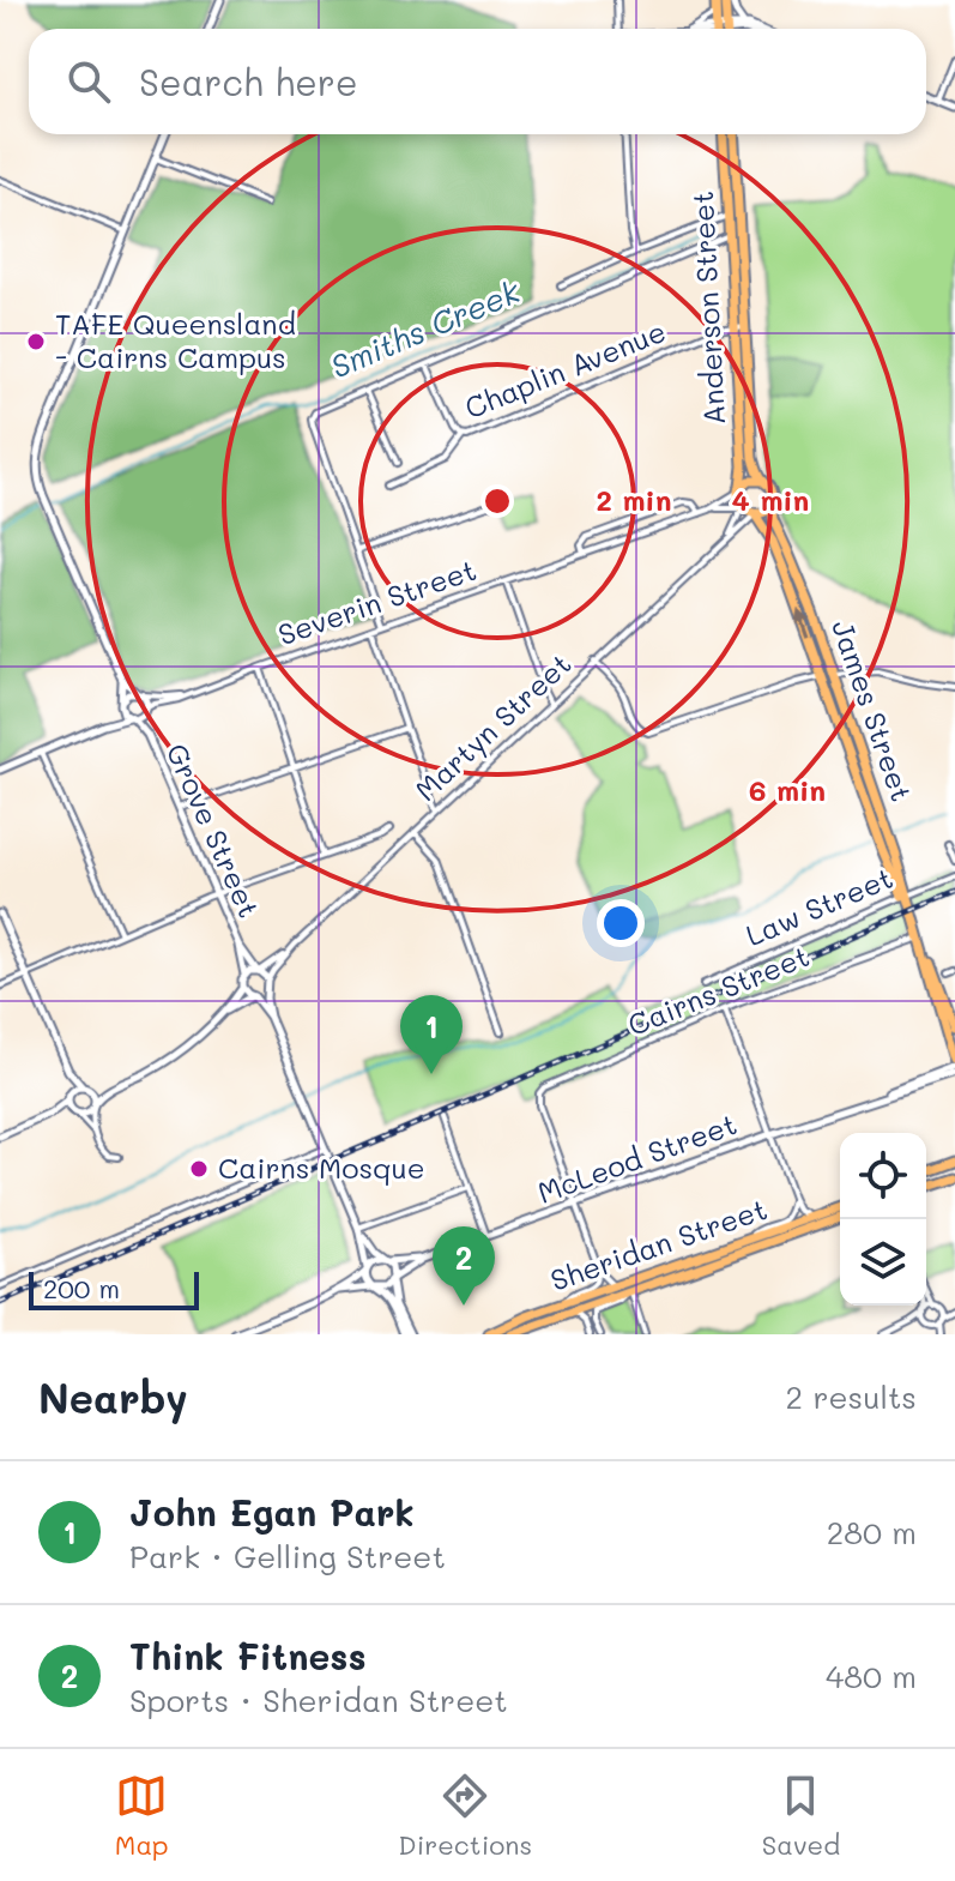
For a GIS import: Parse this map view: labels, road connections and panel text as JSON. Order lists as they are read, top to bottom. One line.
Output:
{"streets":{"main road":["Anderson Street","James Street","Sheridan Street"],"street":["Chaplin Avenue","Severin Street","Martyn Street","Grove Street","Law Street","Cairns Street","McLeod Street"]},"crossings":[["Anderson Street","Chaplin Avenue"],["Anderson Street","Severin Street"],["Anderson Street","James Street"],["Anderson Street","Martyn Street"],["Severin Street","James Street"],["Severin Street","Martyn Street"],["Severin Street","Grove Street"],["James Street","Martyn Street"],["James Street","Law Street"],["James Street","Cairns Street"],["Martyn Street","Grove Street"],["Cairns Street","McLeod Street"]],"water":["Smiths Creek"],"places":["TAFE Queensland - Cairns Campus","Cairns Mosque"],"scale_bar":"200 m","page":{"search":"Search here","pins":["1","2"],"scale":"200 m","heading":["Nearby","2 results"],"list":[{"mark":"1","name":"John Egan Park","note":"Park · Gelling Street","value":"280 m"},{"mark":"2","name":"Think Fitness","note":"Sports · Sheridan Street","value":"480 m"}],"nav":["Map","Directions","Saved"]},"rings":["2 min","4 min","6 min"]}
